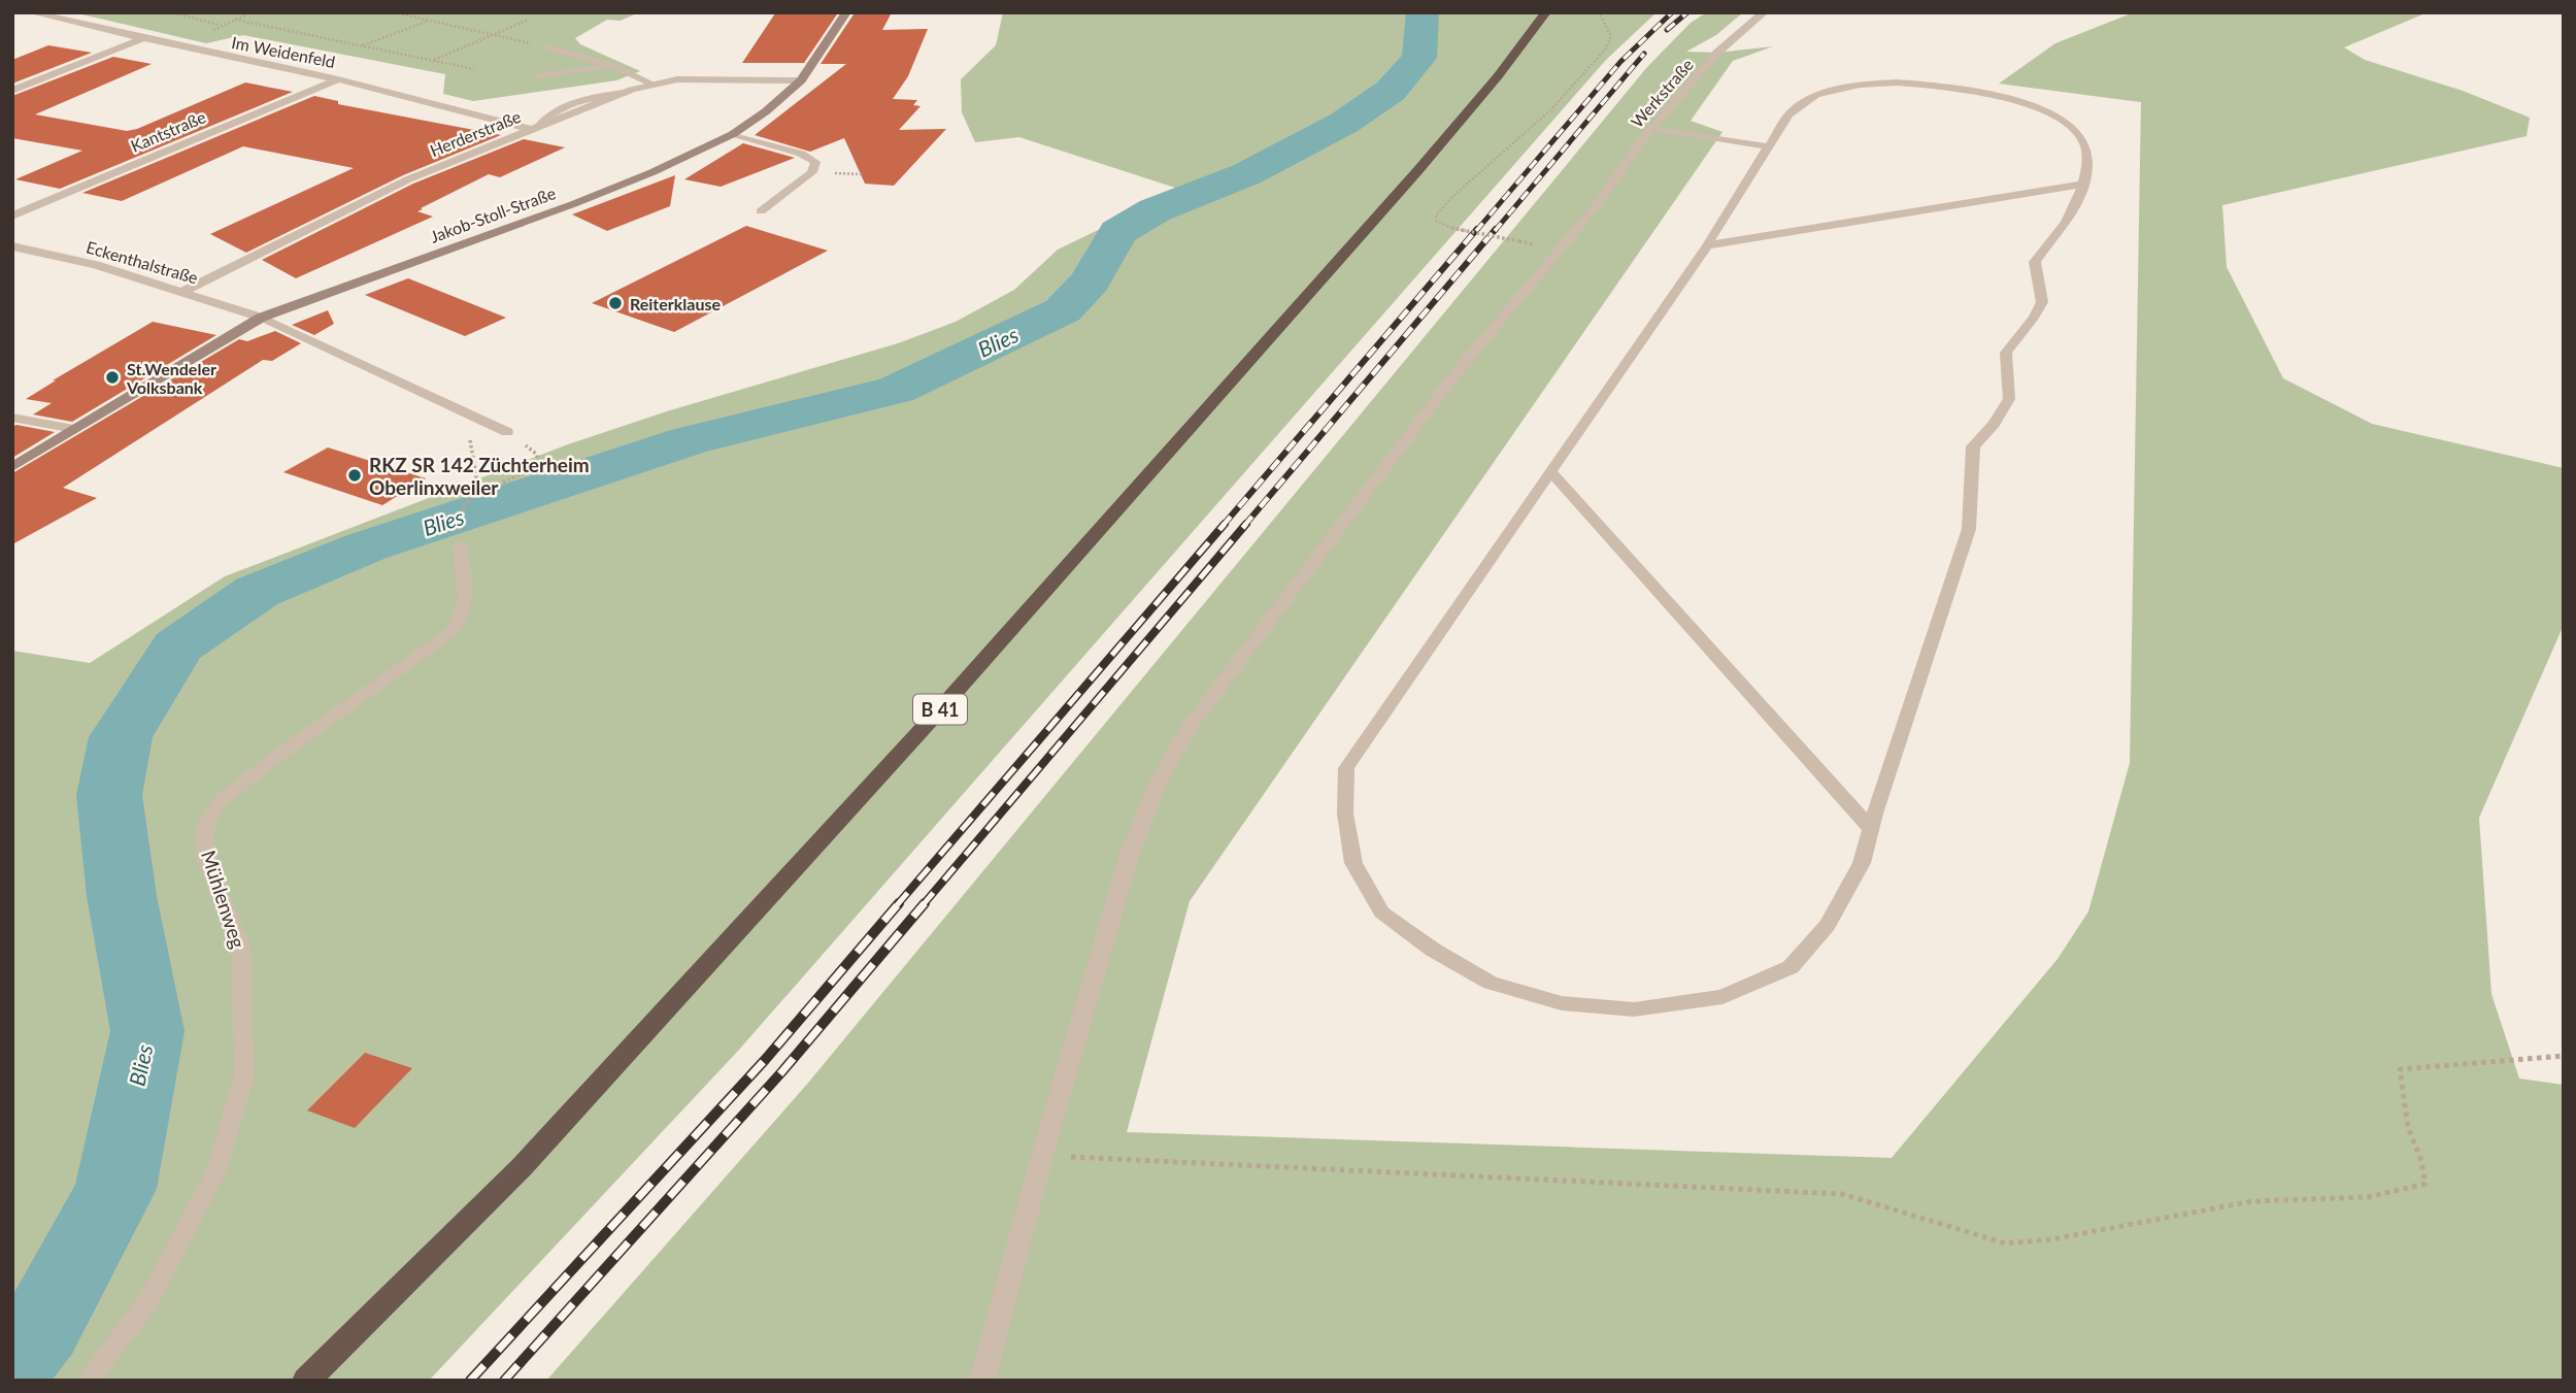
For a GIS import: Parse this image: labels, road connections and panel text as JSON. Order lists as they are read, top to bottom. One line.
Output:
{"streets":{"highway":["B 41"],"main road":["Jakob-Stoll-Straße"],"street":["Im Weidenfeld","Werkstraße","Kantstraße","Herderstraße","Eckenthalstraße"],"lane":["Mühlenweg"]},"crossings":[["Im Weidenfeld","Kantstraße"],["Im Weidenfeld","Herderstraße"],["Herderstraße","Jakob-Stoll-Straße"],["Herderstraße","Eckenthalstraße"],["Jakob-Stoll-Straße","Eckenthalstraße"]],"water":["Blies"],"places":["Reiterklause","St.Wendeler Volksbank","RKZ SR 142 Züchterheim Oberlinxweiler"]}
